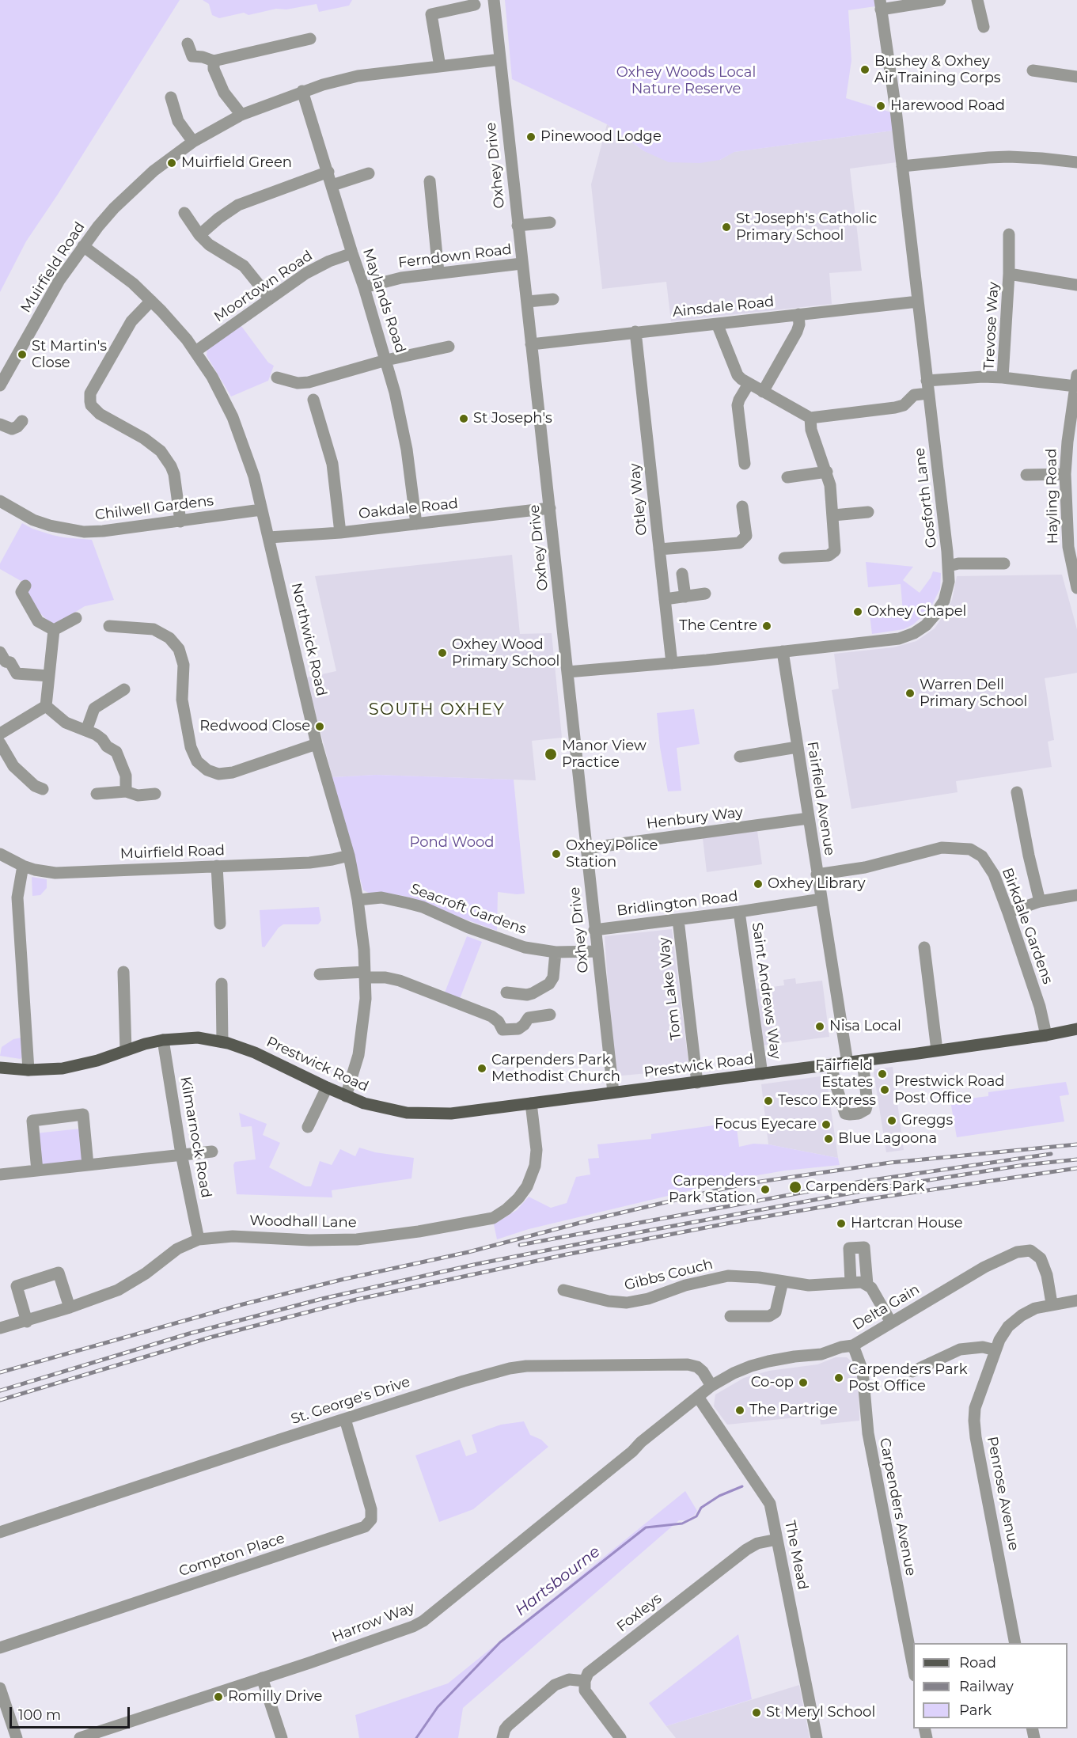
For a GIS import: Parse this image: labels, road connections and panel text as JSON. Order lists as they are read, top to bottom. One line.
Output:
{"streets":{"main road":["Prestwick Road"],"street":["Oxhey Drive","Ferndown Road","Muirfield Road","Moortown Road","Maylands Road","Ainsdale Road","Trevose Way","Hayling Road","Gosforth Lane","Otley Way","Chilwell Gardens","Oakdale Road","Northwick Road","Fairfield Avenue","Henbury Way","Bridlington Road","Seacroft Gardens","Birkdale Gardens","Tom Lake Way","Saint Andrews Way","Kilmarnock Road","Woodhall Lane","Gibbs Couch","Delta Gain","St. George's Drive","Penrose Avenue","Carpenders Avenue","Compton Place","The Mead","Foxleys","Harrow Way"]},"crossings":[["Oxhey Drive","Ferndown Road"],["Oxhey Drive","Muirfield Road"],["Oxhey Drive","Ainsdale Road"],["Oxhey Drive","Gosforth Lane"],["Oxhey Drive","Oakdale Road"],["Oxhey Drive","Henbury Way"],["Oxhey Drive","Bridlington Road"],["Oxhey Drive","Seacroft Gardens"],["Oxhey Drive","Prestwick Road"],["Ferndown Road","Maylands Road"],["Muirfield Road","Maylands Road"],["Muirfield Road","Northwick Road"],["Moortown Road","Maylands Road"],["Moortown Road","Northwick Road"],["Maylands Road","Oakdale Road"],["Ainsdale Road","Gosforth Lane"],["Ainsdale Road","Otley Way"],["Trevose Way","Hayling Road"],["Gosforth Lane","Otley Way"],["Gosforth Lane","Fairfield Avenue"],["Chilwell Gardens","Northwick Road"],["Oakdale Road","Northwick Road"],["Northwick Road","Seacroft Gardens"],["Northwick Road","Prestwick Road"],["Fairfield Avenue","Henbury Way"],["Fairfield Avenue","Bridlington Road"],["Fairfield Avenue","Birkdale Gardens"],["Fairfield Avenue","Prestwick Road"],["Bridlington Road","Tom Lake Way"],["Bridlington Road","Saint Andrews Way"],["Birkdale Gardens","Prestwick Road"],["Tom Lake Way","Prestwick Road"],["Saint Andrews Way","Prestwick Road"],["Prestwick Road","Kilmarnock Road"],["Prestwick Road","Woodhall Lane"],["Kilmarnock Road","Woodhall Lane"],["Delta Gain","St. George's Drive"],["Delta Gain","Penrose Avenue"],["Delta Gain","Carpenders Avenue"],["Delta Gain","The Mead"],["Delta Gain","Harrow Way"],["St. George's Drive","Compton Place"],["The Mead","Foxleys"],["The Mead","Harrow Way"]],"districts":["SOUTH OXHEY"],"water":["Hartsbourne"],"parks":["Oxhey Woods Local Nature Reserve","Pond Wood"],"places":["Bushey & Oxhey Air Training Corps","Harewood Road","Pinewood Lodge","Muirfield Green","St Joseph's Catholic Primary School","St Martin's Close","St Joseph's","Oxhey Chapel","The Centre","Oxhey Wood Primary School","Warren Dell Primary School","Redwood Close","Manor View Practice","Oxhey Police Station","Oxhey Library","Nisa Local","Carpenders Park Methodist Church","Fairfield Estates","Prestwick Road Post Office","Tesco Express","Greggs","Focus Eyecare","Blue Lagoona","Carpenders Park","Carpenders Park Station","Hartcran House","Carpenders Park Post Office","Co-op","The Partrige","Romilly Drive","St Meryl School"],"legend":["Road","Railway","Park"],"scale_bar":"100 m"}
